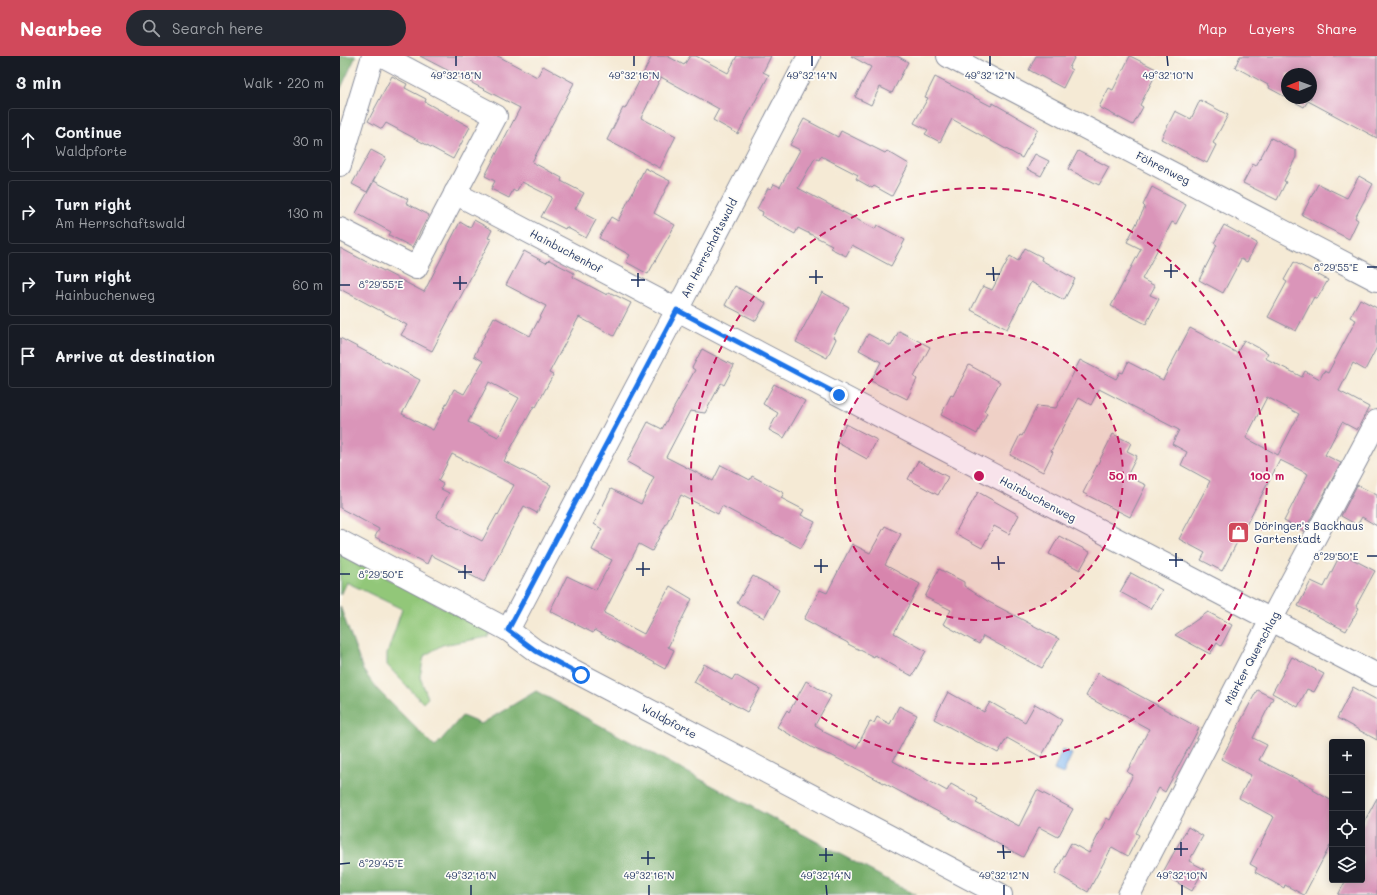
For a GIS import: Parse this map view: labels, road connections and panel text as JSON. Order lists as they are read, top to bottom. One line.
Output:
{"streets":{"street":["Föhrenweg","Am Herrschaftswald","Hainbuchenhof","Hainbuchenweg","Märker Querschlag","Waldpforte"]},"crossings":[["Am Herrschaftswald","Hainbuchenhof"],["Am Herrschaftswald","Hainbuchenweg"],["Am Herrschaftswald","Waldpforte"],["Hainbuchenhof","Hainbuchenweg"],["Hainbuchenweg","Märker Querschlag"]],"places":{"shop":["Döringer's Backhaus Gartenstadt"]},"north":"left","page":{"header":"Nearbee","search":"Search here","nav":["Map","Layers","Share"],"heading":["3 min","Walk · 220 m"],"list":[["Continue","Waldpforte","30 m"],["Turn right","Am Herrschaftswald","130 m"],["Turn right","Hainbuchenweg","60 m"],"Arrive at destination"],"map_buttons":["+","−"]},"coordinates":["49°32'18\"N","49°32'16\"N","49°32'14\"N","49°32'12\"N","49°32'10\"N","8°29'55\"E","8°29'50\"E","8°29'45\"E"],"rings":["50 m","100 m"]}
